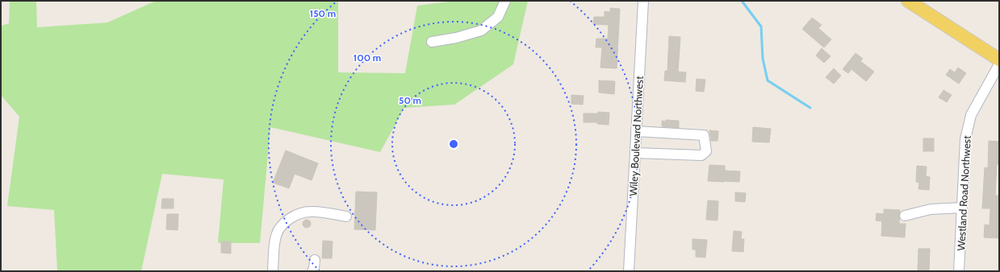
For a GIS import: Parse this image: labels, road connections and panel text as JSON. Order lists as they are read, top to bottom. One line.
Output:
{"streets":{"street":["Wiley Boulevard Northwest","Westland Road Northwest"]},"rings":["150 m","100 m","50 m"]}
